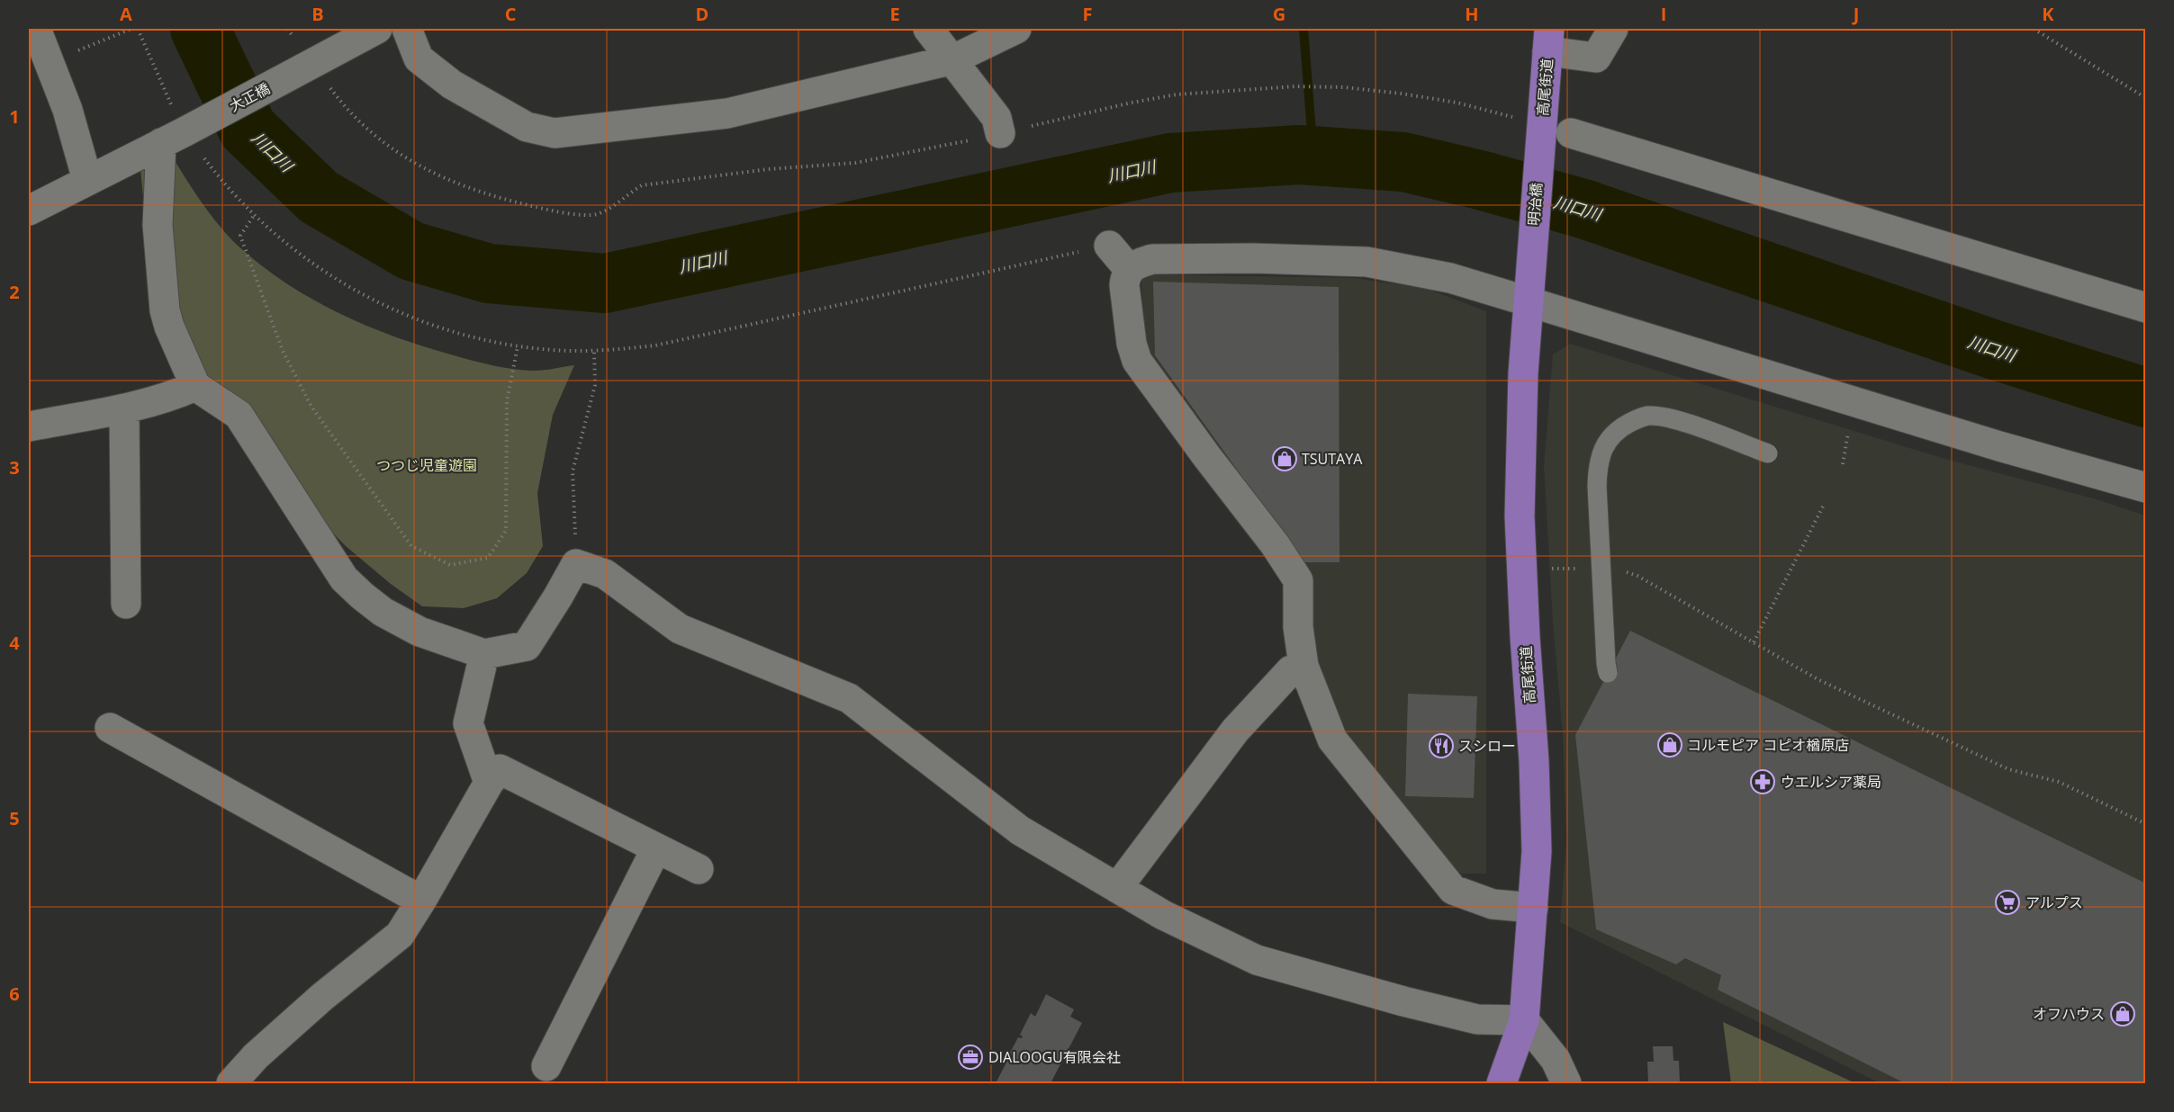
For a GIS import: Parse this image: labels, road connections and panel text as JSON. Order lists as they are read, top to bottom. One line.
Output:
{"streets":{"main road":["高尾街道","明治橋"],"street":["大正橋"]},"crossings":[["高尾街道","明治橋"]],"water":["川口川"],"parks":["つつじ児童遊園"],"places":{"shop":["TSUTAYA","コルモピア コピオ楢原店","オフハウス"],"restaurant":["スシロー"],"pharmacy":["ウエルシア薬局"],"supermarket":["アルプス"],"office":["DIALOOGU有限会社"]},"grid":{"columns":["A","B","C","D","E","F","G","H","I","J","K"],"rows":["1","2","3","4","5","6"]}}
